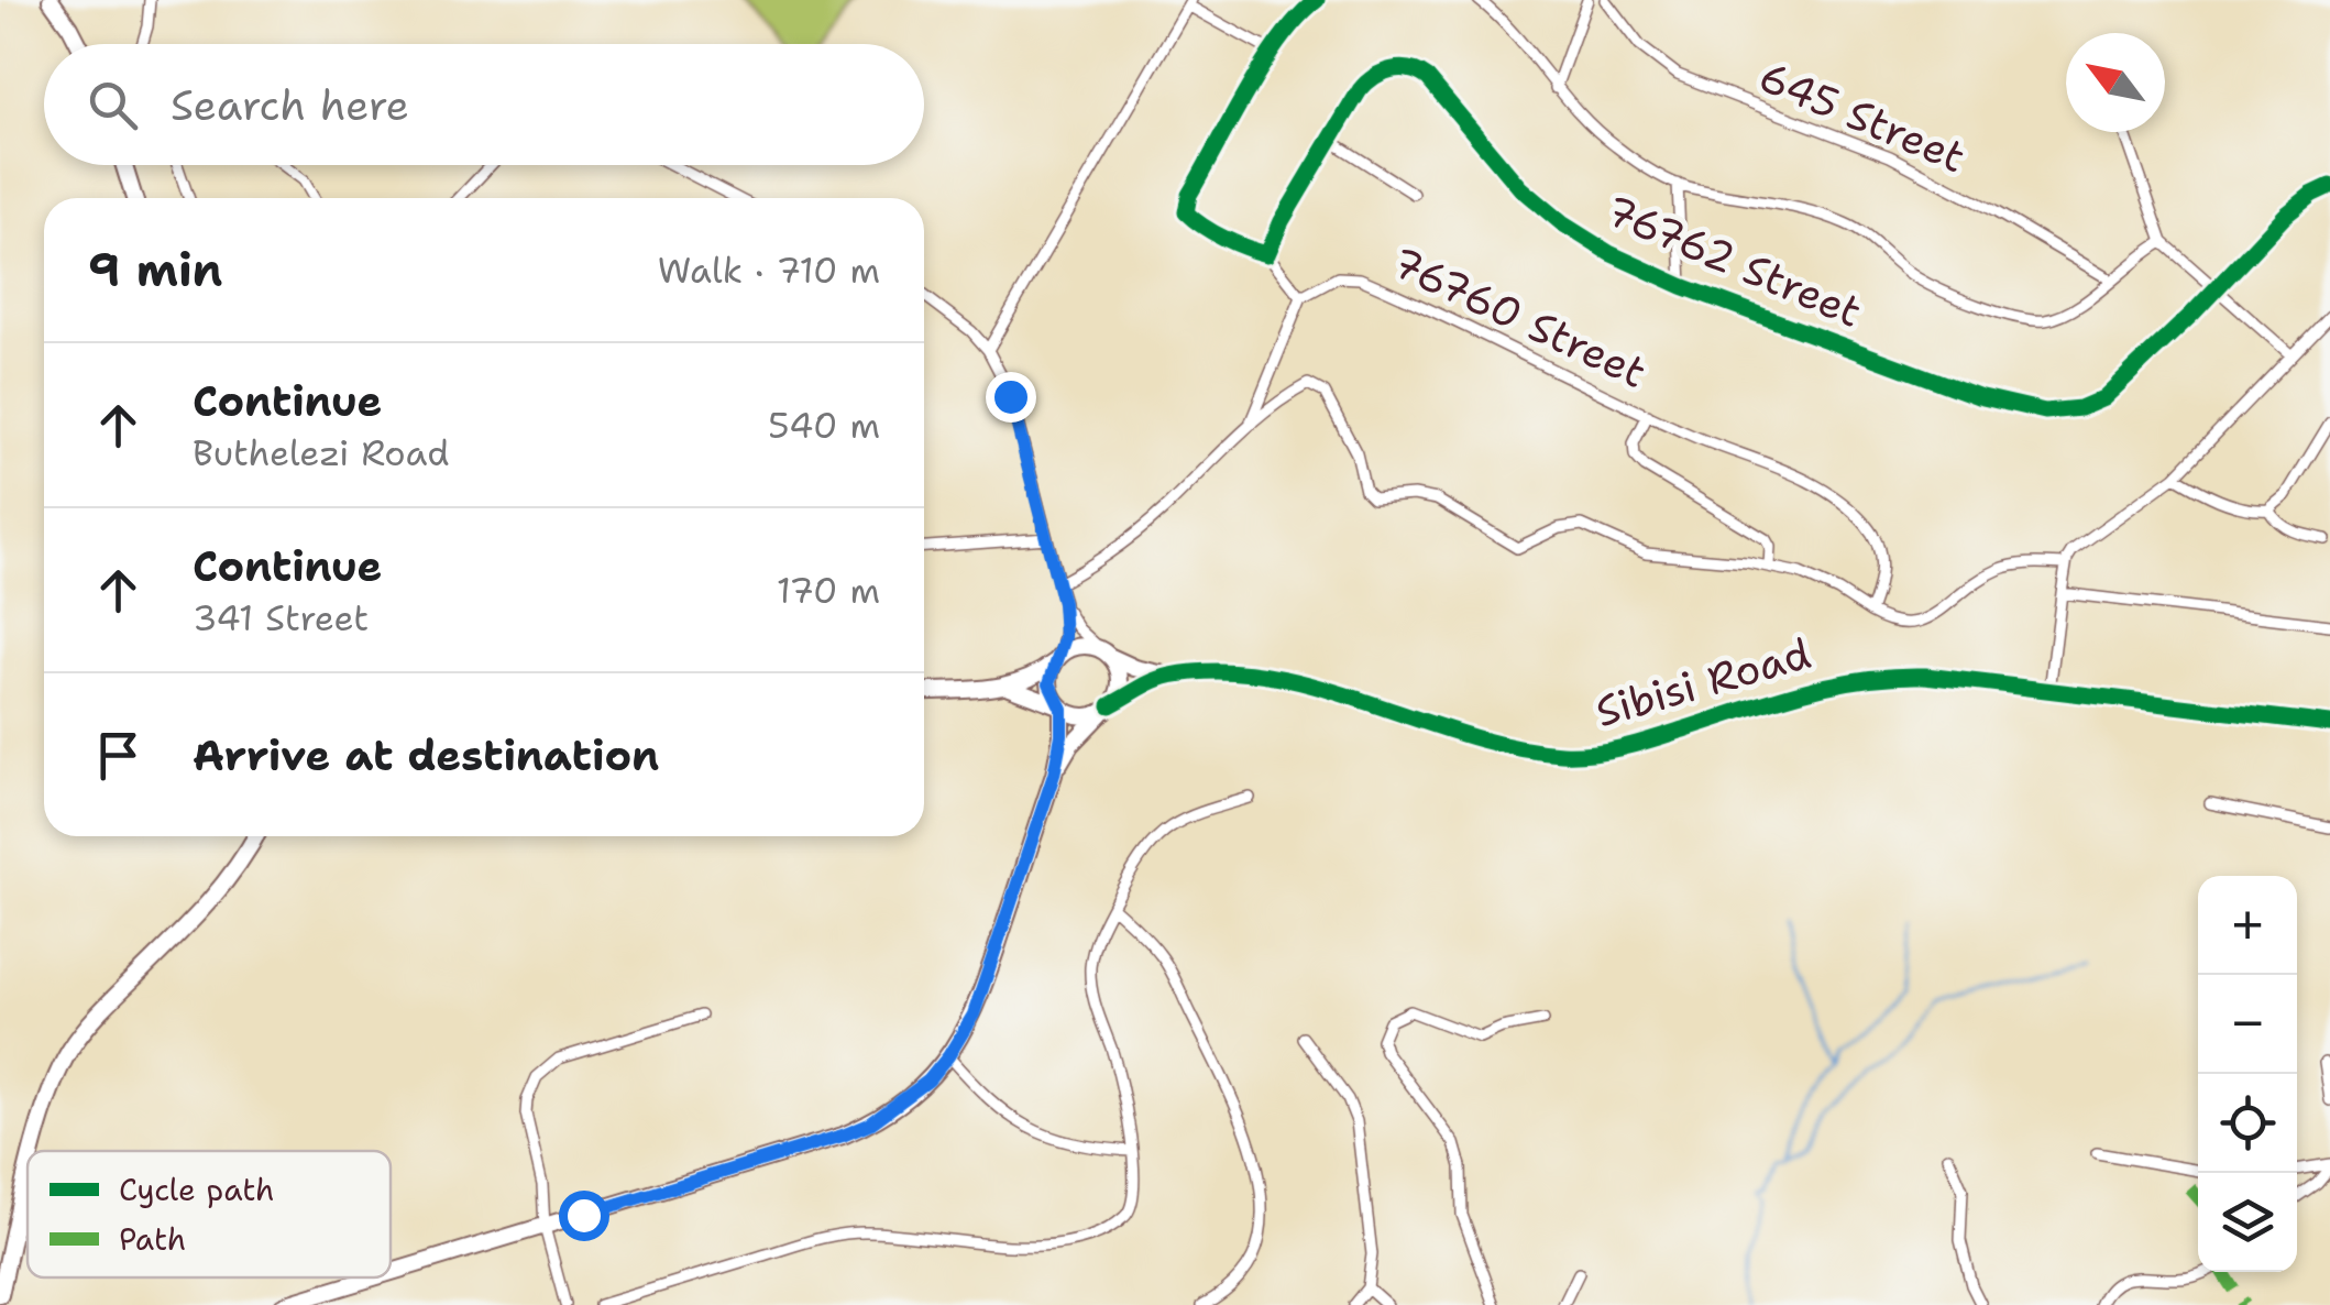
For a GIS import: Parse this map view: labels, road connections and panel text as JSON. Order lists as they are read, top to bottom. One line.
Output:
{"streets":{"street":["645 Street","76762 Street","76760 Street","Sibisi Road"]},"crossings":[["645 Street","76762 Street"]],"legend":["Cycle path","Path"],"north":"top left","page":{"search":"Search here","heading":["9 min","Walk · 710 m"],"list":[["Continue","Buthelezi Road","540 m"],["Continue","341 Street","170 m"],"Arrive at destination"],"map_buttons":["+","−"]}}
